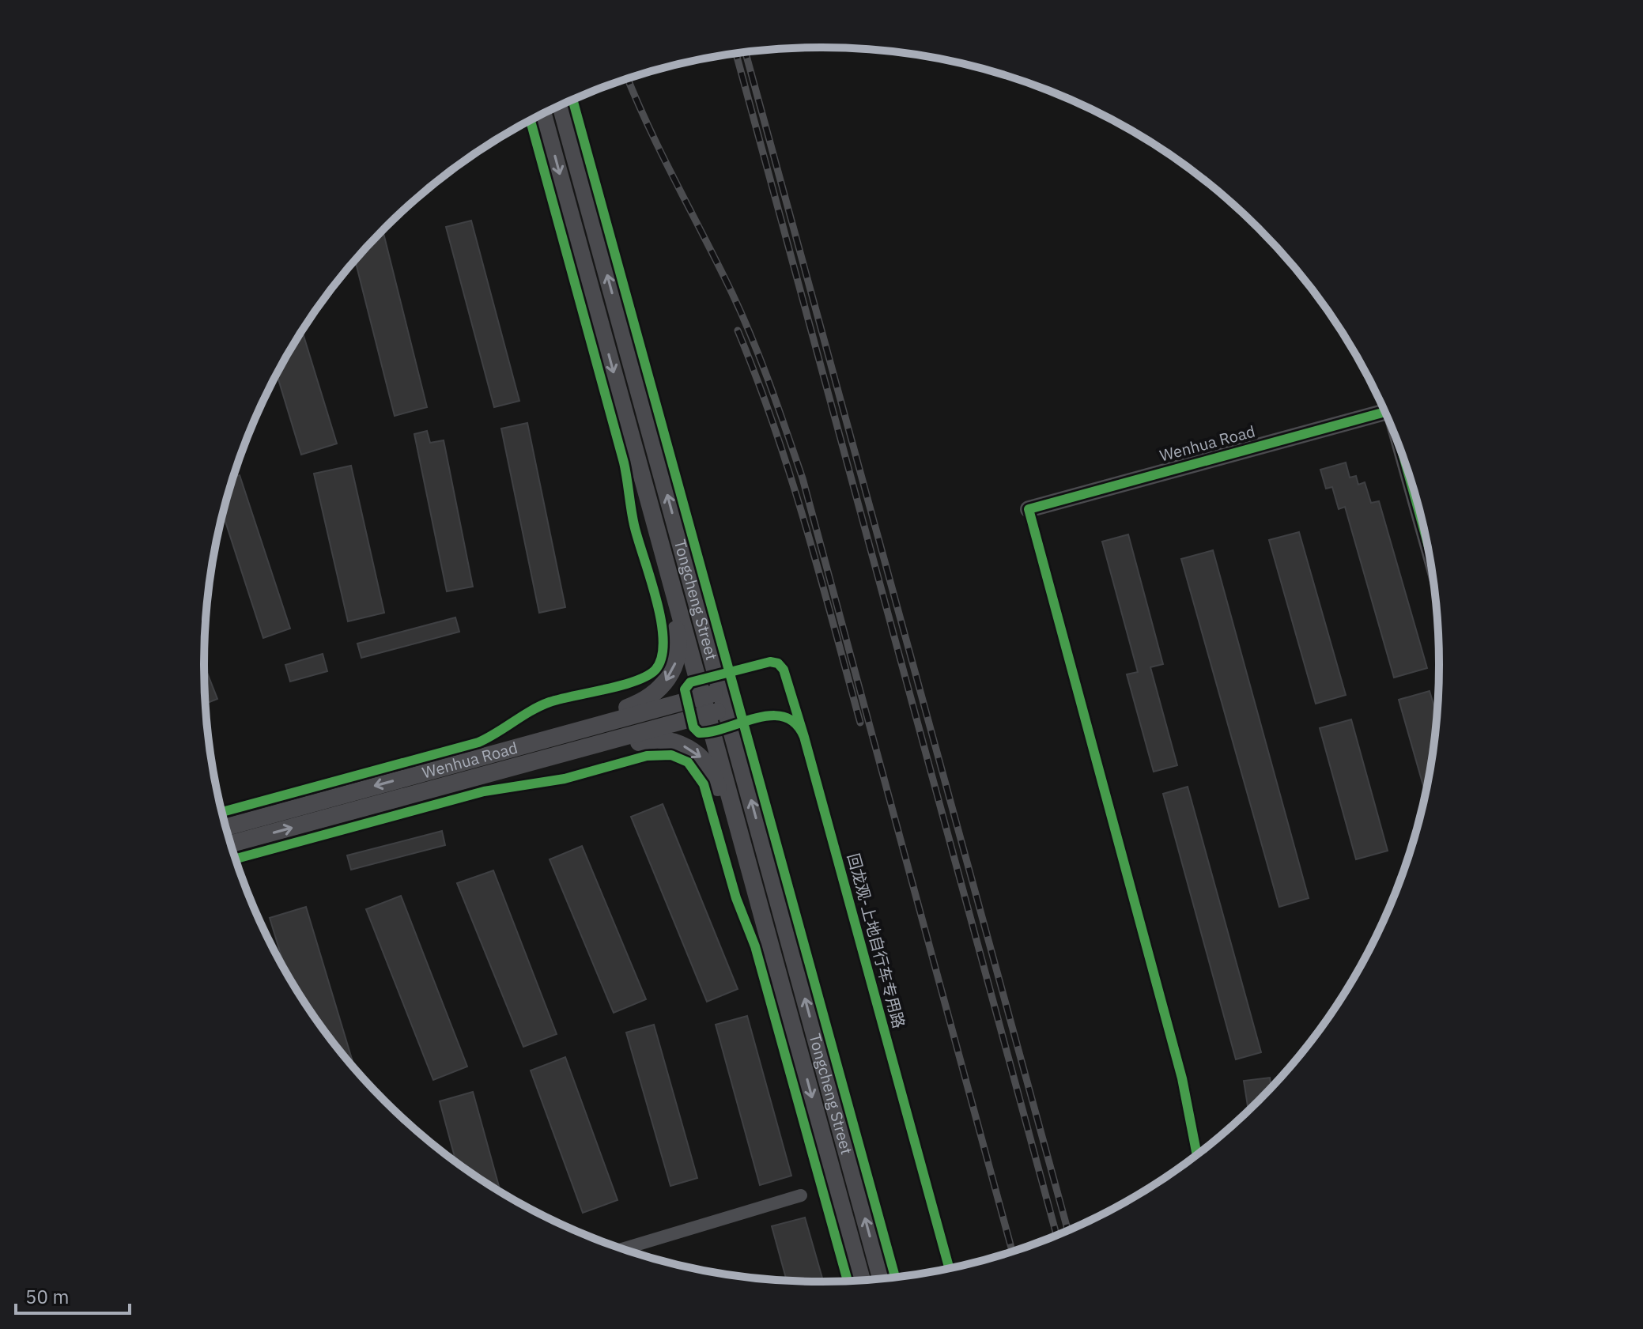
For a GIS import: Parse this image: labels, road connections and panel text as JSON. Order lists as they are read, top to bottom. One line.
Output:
{"streets":{"main road":["Wenhua Road","Tongcheng Street"],"cycle path":["回龙观-上地自行车专用路"]},"crossings":[["Wenhua Road","Tongcheng Street"]],"scale_bar":"50 m"}
